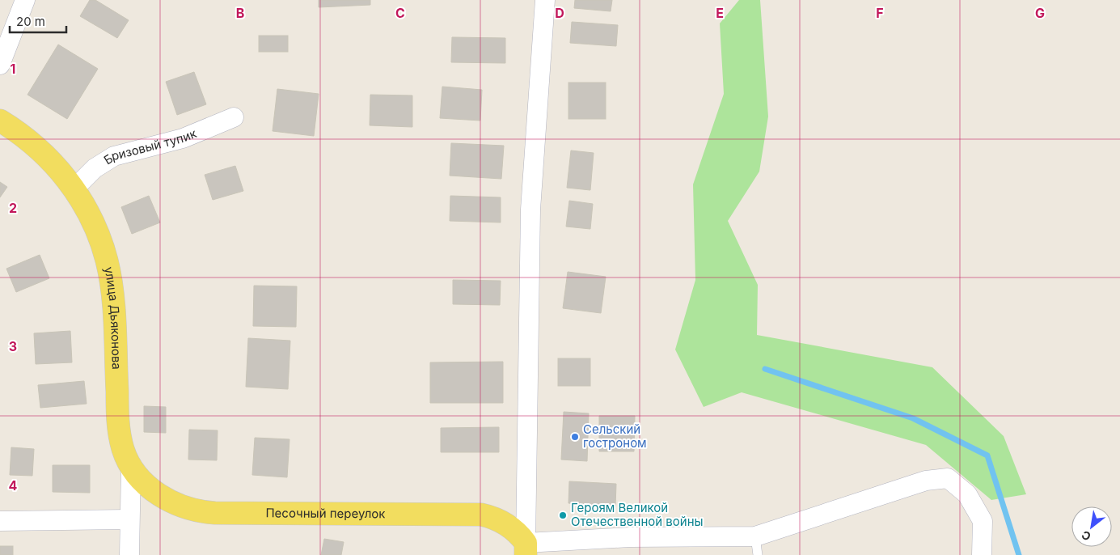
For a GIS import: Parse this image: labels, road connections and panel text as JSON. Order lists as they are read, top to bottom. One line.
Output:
{"streets":{"main road":["улица Дьяконова","Песочный переулок"],"street":["Бризовый тупик"]},"crossings":[["Бризовый тупик","улица Дьяконова"],["улица Дьяконова","Песочный переулок"]],"places":["Сельский гостроном","Героям Великой Отечественной войны"],"scale_bar":"20 m","north":"bottom left","grid":{"columns":["B","C","D","E","F","G"],"rows":["1","2","3","4"]}}
